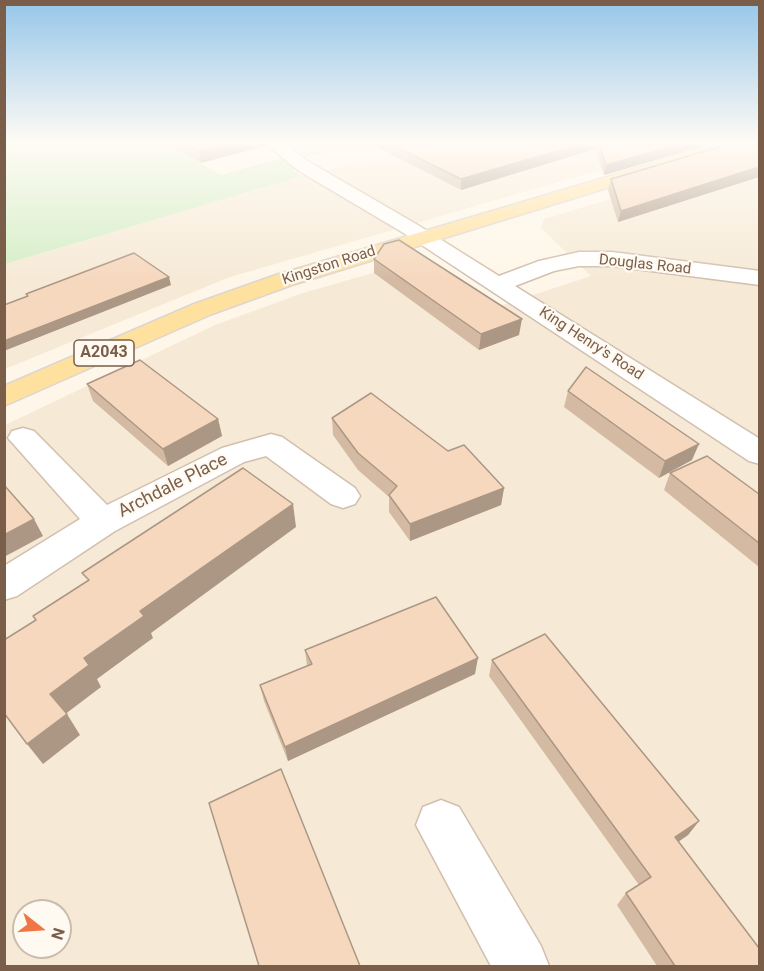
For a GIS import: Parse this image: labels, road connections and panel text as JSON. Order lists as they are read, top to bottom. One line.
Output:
{"streets":{"main road":["Kingston Road","A2043"],"street":["Douglas Road","King Henry's Road","Archdale Place"]},"crossings":[["Douglas Road","King Henry's Road"],["Kingston Road","King Henry's Road"]],"north":"right"}
